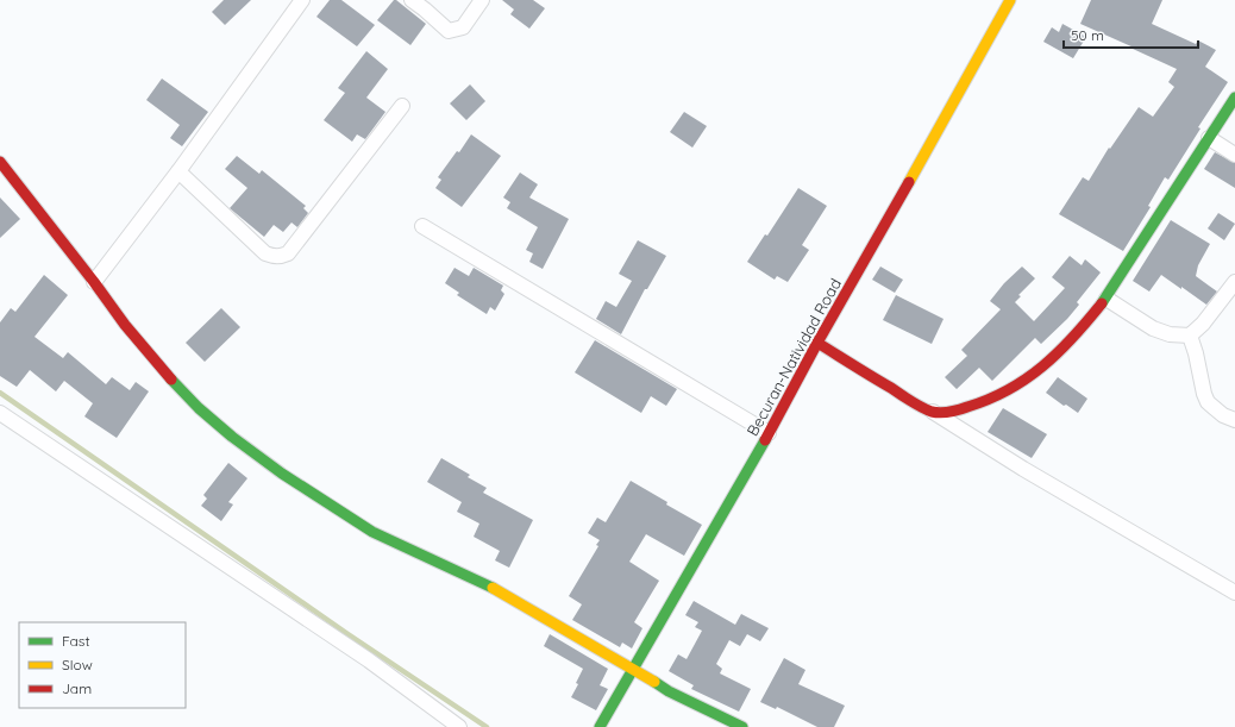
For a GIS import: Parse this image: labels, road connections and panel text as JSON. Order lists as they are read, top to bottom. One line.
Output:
{"streets":{"street":["Becuran-Natividad Road"]},"legend":["Fast","Slow","Jam"],"scale_bar":"50 m"}
